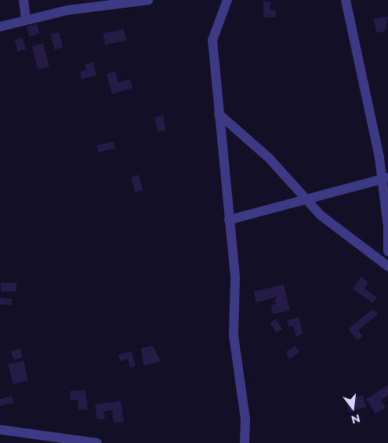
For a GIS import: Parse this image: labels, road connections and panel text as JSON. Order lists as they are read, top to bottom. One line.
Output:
{"north":"bottom"}
